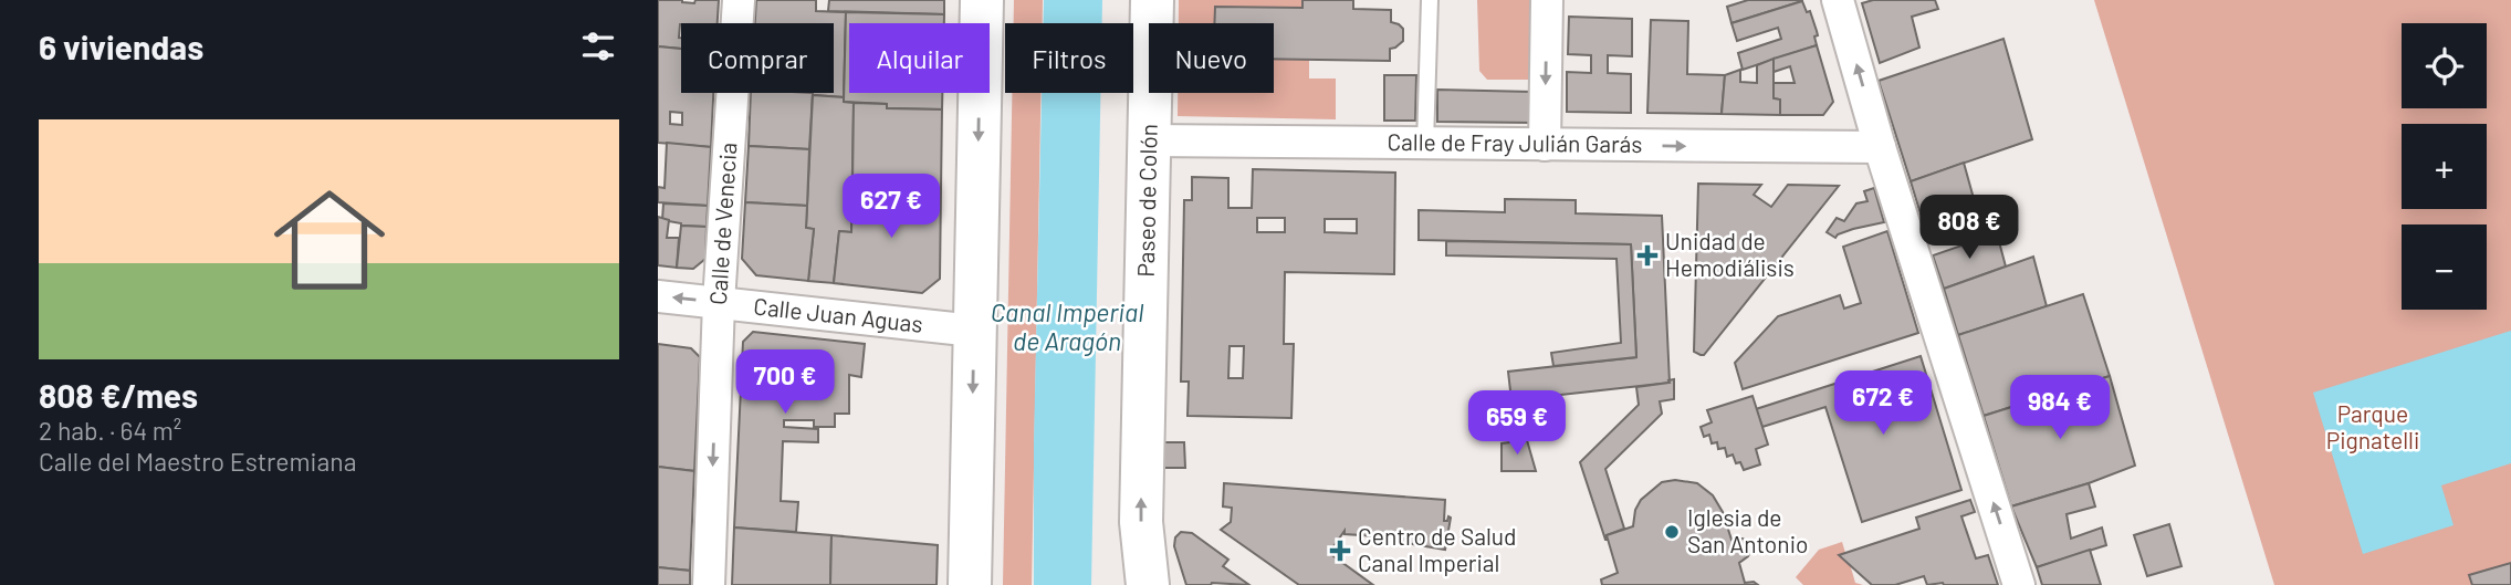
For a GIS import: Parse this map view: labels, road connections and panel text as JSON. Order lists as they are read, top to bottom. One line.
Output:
{"streets":{"main road":["Paseo de Colón"],"street":["Calle de Fray Julián Garás","Calle de Venecia","Calle Juan Aguas"]},"crossings":[["Calle de Fray Julián Garás","Paseo de Colón"],["Calle de Venecia","Calle Juan Aguas"]],"one_way":["Calle de Fray Julián Garás","Calle de Venecia"],"water":["Canal Imperial de Aragón"],"parks":["Parque Pignatelli"],"places":{"health":["Unidad de Hemodiálisis","Centro de Salud Canal Imperial"],"other":["Iglesia de San Antonio"]},"page":{"heading":"6 viviendas","map_buttons":["+","−"],"chip":["Comprar","Alquilar","Filtros","Nuevo"],"list":[{"name":"808 €/mes","note":"2 hab. · 64 m² · Calle del Maestro Estremiana"}],"price":["627 €","808 €","700 €","672 €","984 €","659 €"]}}
